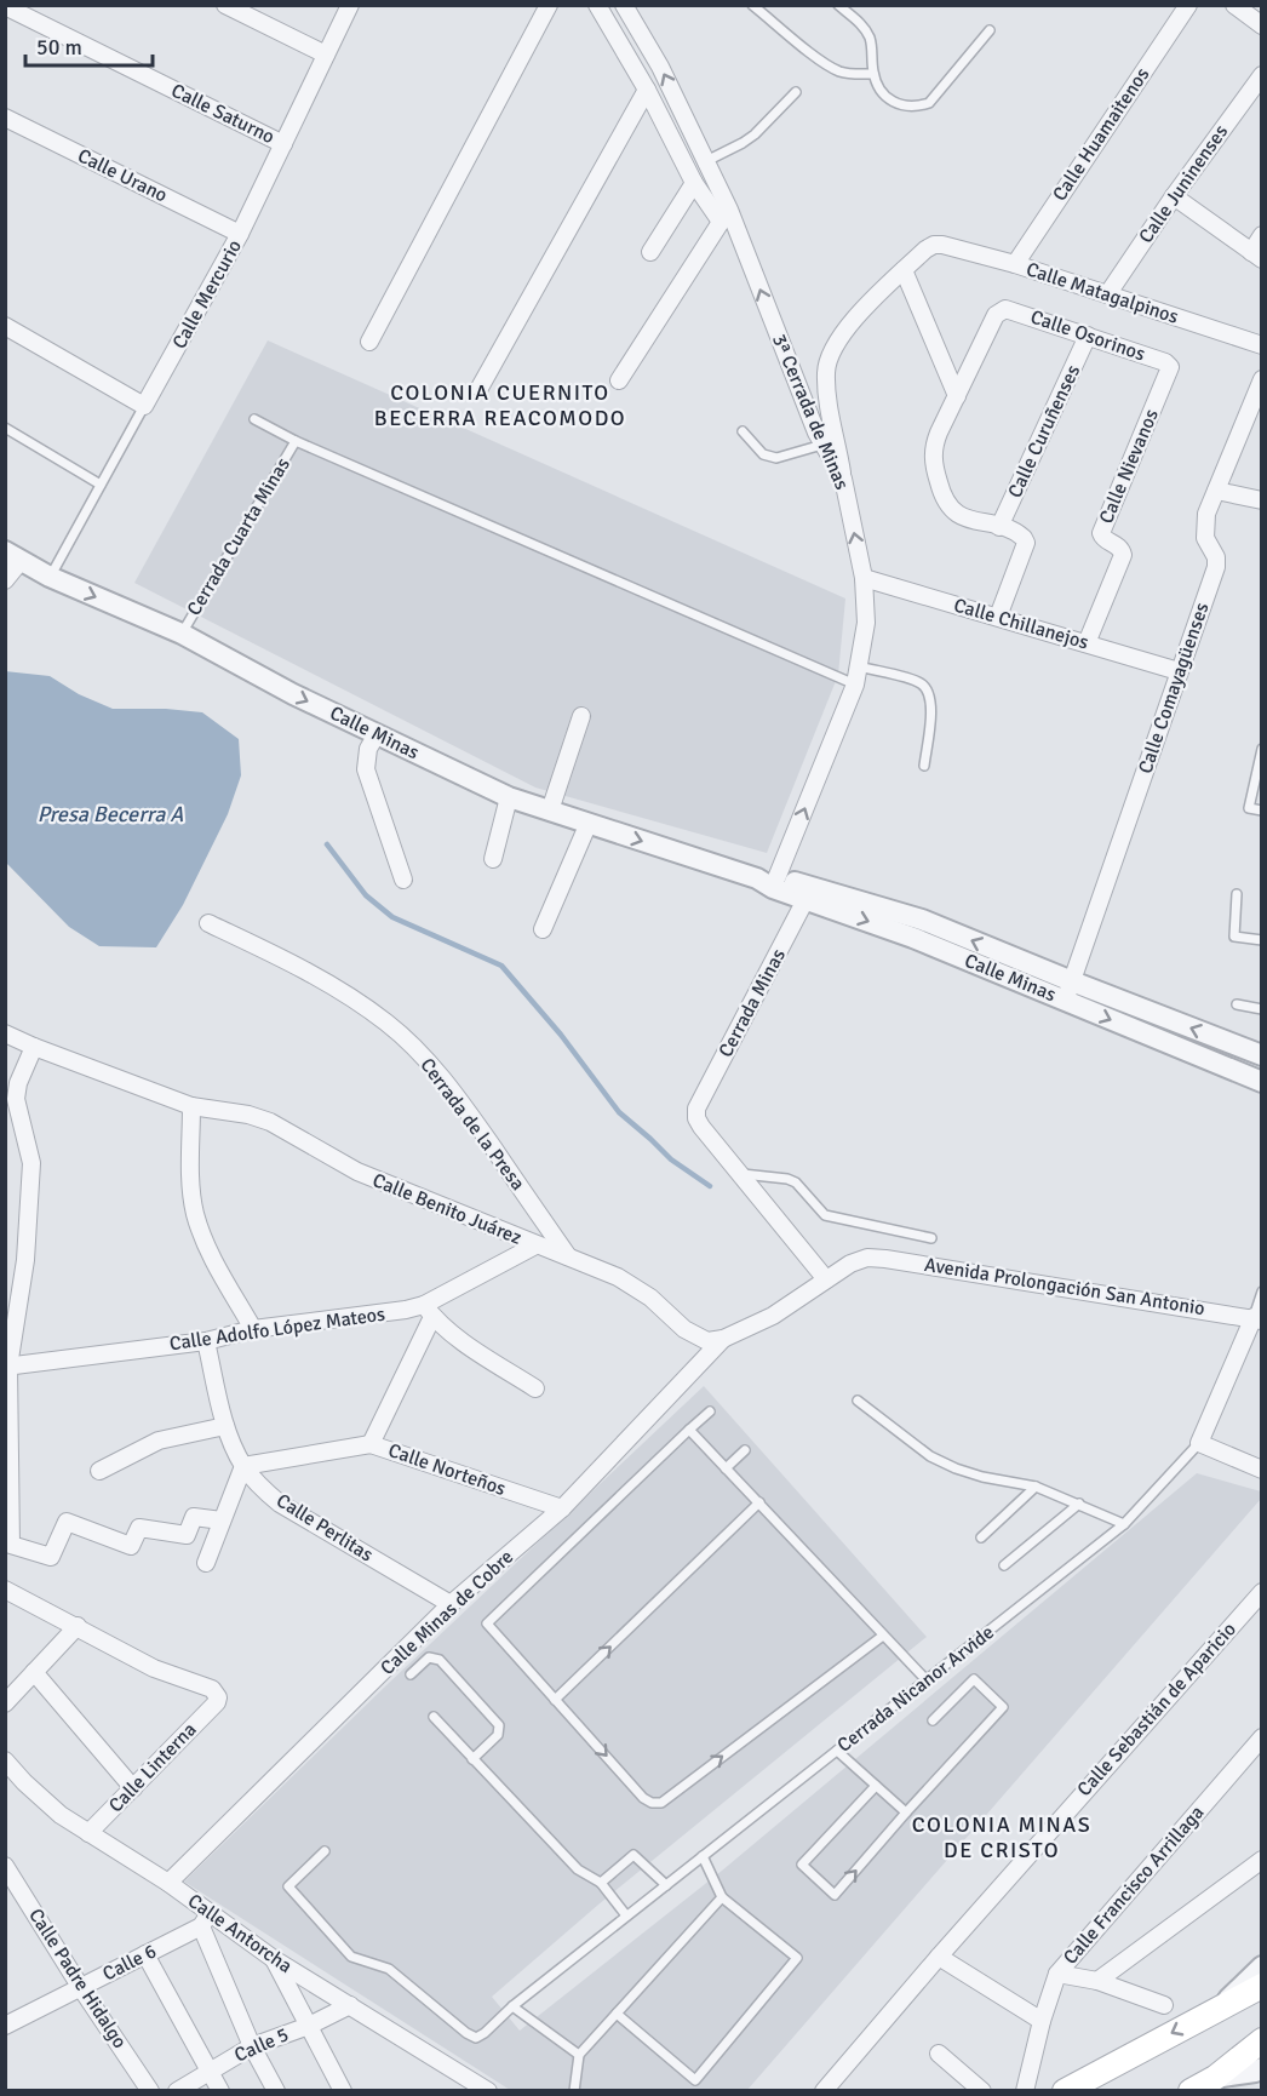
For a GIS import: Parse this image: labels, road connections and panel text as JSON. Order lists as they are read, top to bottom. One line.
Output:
{"streets":{"street":["Calle Saturno","Calle Huamaitenos","Calle Urano","Calle Juninenses","Calle Matagalpinos","Calle Mercurio","Calle Osorinos","3ª Cerrada de Minas","Calle Curuñenses","Calle Nievanos","Calle Chillanejos","Calle Comayagüenses","Calle Minas","Cerrada Minas","Cerrada de la Presa","Calle Benito Juárez","Avenida Prolongación San Antonio","Calle Adolfo López Mateos","Calle Norteños","Calle Perlitas","Calle Minas de Cobre","Cerrada Nicanor Arvide","Calle Sebastián de Aparicio","Calle Linterna","Calle Francisco Arrillaga","Calle Antorcha","Calle 6","Calle Padre Hidalgo","Calle 5"],"lane":["Cerrada Cuarta Minas"]},"crossings":[["Calle Saturno","Calle Mercurio"],["Calle Huamaitenos","Calle Matagalpinos"],["Calle Urano","Calle Mercurio"],["Calle Juninenses","Calle Matagalpinos"],["Calle Mercurio","Calle Minas"],["Calle Osorinos","Calle Curuñenses"],["Calle Osorinos","Calle Nievanos"],["3ª Cerrada de Minas","Calle Chillanejos"],["3ª Cerrada de Minas","Calle Minas"],["Calle Nievanos","Calle Chillanejos"],["Cerrada Cuarta Minas","Calle Minas"],["Calle Chillanejos","Calle Comayagüenses"],["Calle Comayagüenses","Calle Minas"],["Calle Minas","Cerrada Minas"],["Cerrada de la Presa","Calle Benito Juárez"],["Calle Benito Juárez","Calle Adolfo López Mateos"],["Calle Benito Juárez","Calle Minas de Cobre"],["Avenida Prolongación San Antonio","Cerrada Nicanor Arvide"],["Calle Adolfo López Mateos","Calle Perlitas"],["Calle Norteños","Calle Perlitas"],["Calle Norteños","Calle Minas de Cobre"],["Calle Perlitas","Calle Minas de Cobre"],["Calle Minas de Cobre","Calle Antorcha"],["Calle Linterna","Calle Antorcha"],["Calle Antorcha","Calle 6"],["Calle Antorcha","Calle 5"],["Calle 6","Calle Padre Hidalgo"]],"districts":["COLONIA CUERNITO BECERRA REACOMODO","COLONIA MINAS DE CRISTO"],"water":["Presa Becerra A"],"scale_bar":"50 m"}
